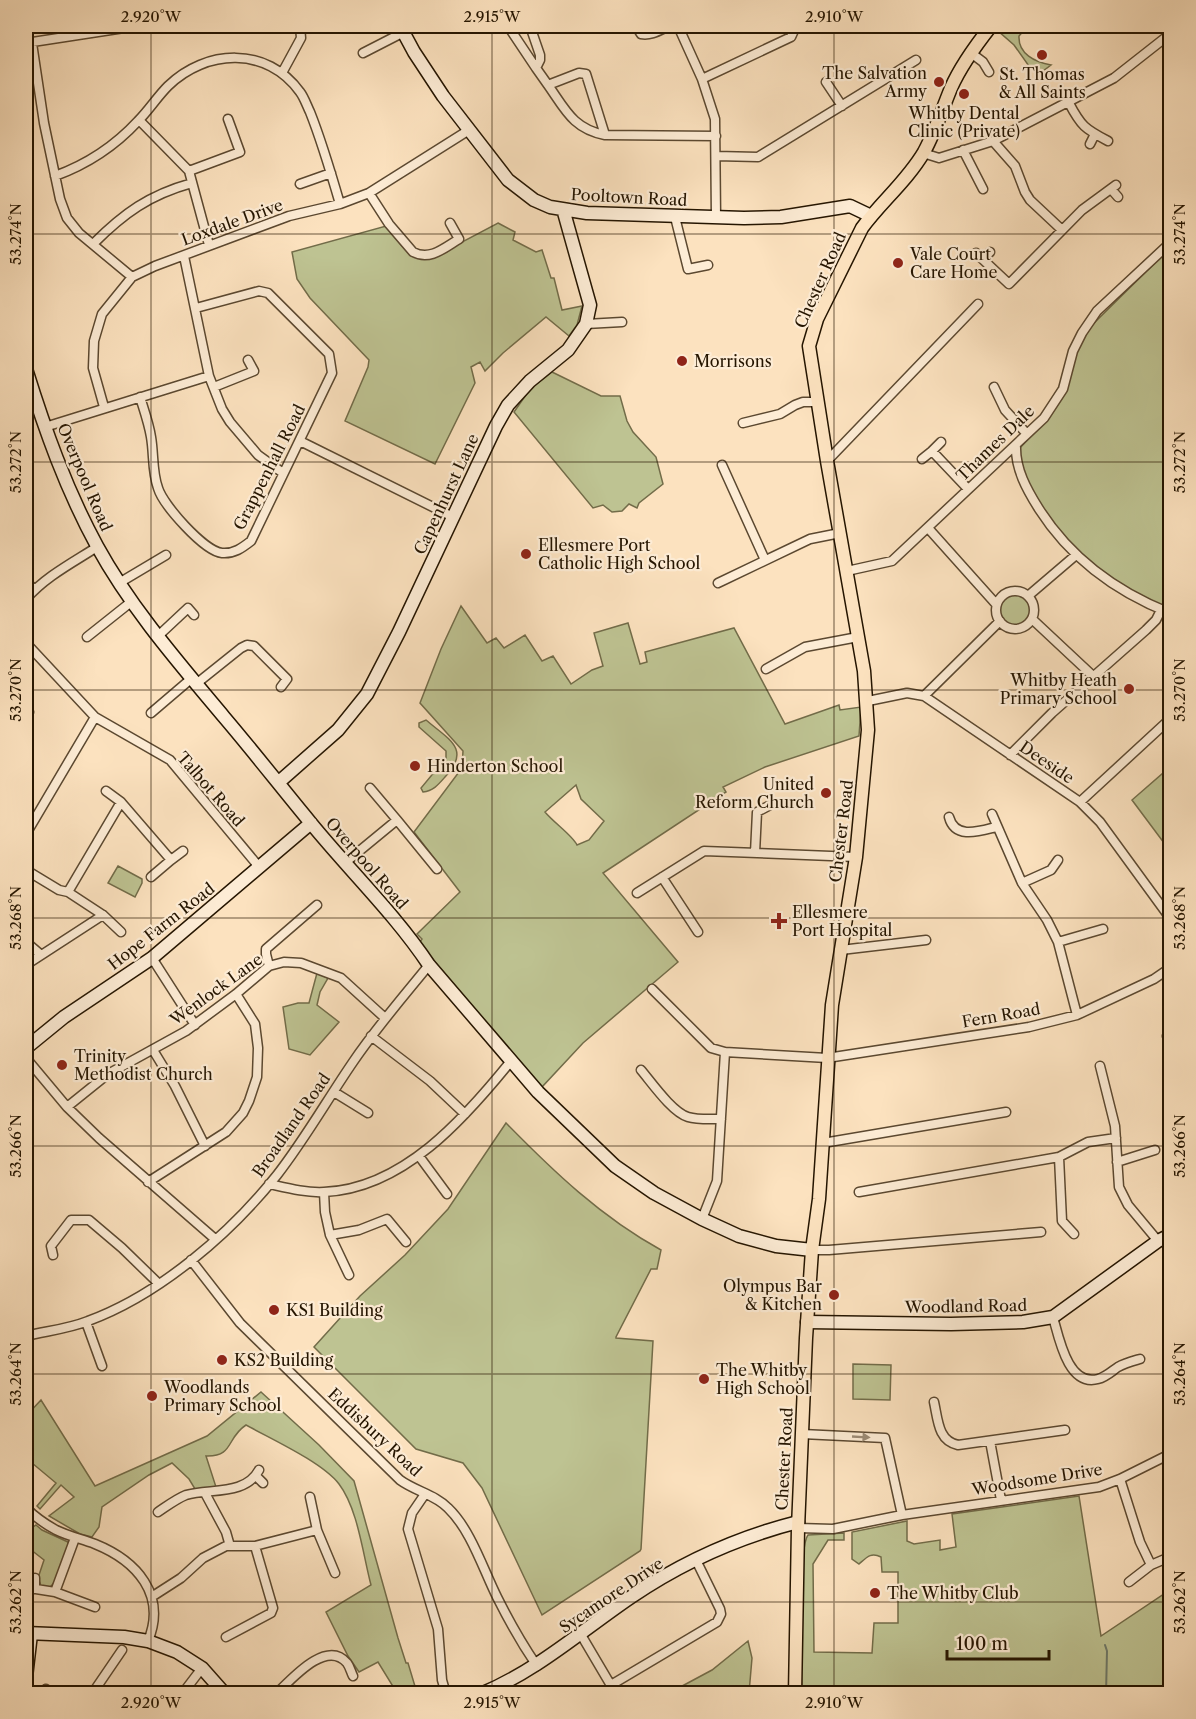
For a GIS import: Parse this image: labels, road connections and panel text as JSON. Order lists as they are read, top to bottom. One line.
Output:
{"streets":{"main road":["Chester Road"],"street":["Pooltown Road","Loxdale Drive","Thames Dale","Grappenhall Road","Overpool Road","Capenhurst Lane","Deeside","Talbot Road","Hope Farm Road","Wenlock Lane","Fern Road","Broadland Road","Woodland Road","Eddisbury Road","Woodsome Drive","Sycamore Drive"]},"crossings":[["Pooltown Road","Loxdale Drive"],["Pooltown Road","Chester Road"],["Chester Road","Thames Dale"],["Chester Road","Overpool Road"],["Chester Road","Fern Road"],["Chester Road","Woodland Road"],["Chester Road","Woodsome Drive"],["Chester Road","Sycamore Drive"],["Overpool Road","Capenhurst Lane"],["Overpool Road","Hope Farm Road"],["Overpool Road","Broadland Road"],["Talbot Road","Hope Farm Road"],["Wenlock Lane","Broadland Road"],["Broadland Road","Eddisbury Road"],["Eddisbury Road","Sycamore Drive"],["Woodsome Drive","Sycamore Drive"]],"places":{"other":["St. Thomas & All Saints","The Salvation Army","Whitby Dental Clinic (Private)","Vale Court Care Home","Morrisons","Ellesmere Port Catholic High School","Whitby Heath Primary School","Hinderton School","United Reform Church","Trinity Methodist Church","Olympus Bar & Kitchen","KS1 Building","KS2 Building","The Whitby High School","Woodlands Primary School","The Whitby Club"],"health":["Ellesmere Port Hospital"]},"scale_bar":"100 m","coordinates":["2.920°W","2.915°W","2.910°W","53.274°N","53.272°N","53.270°N","53.268°N","53.266°N","53.264°N","53.262°N"]}
